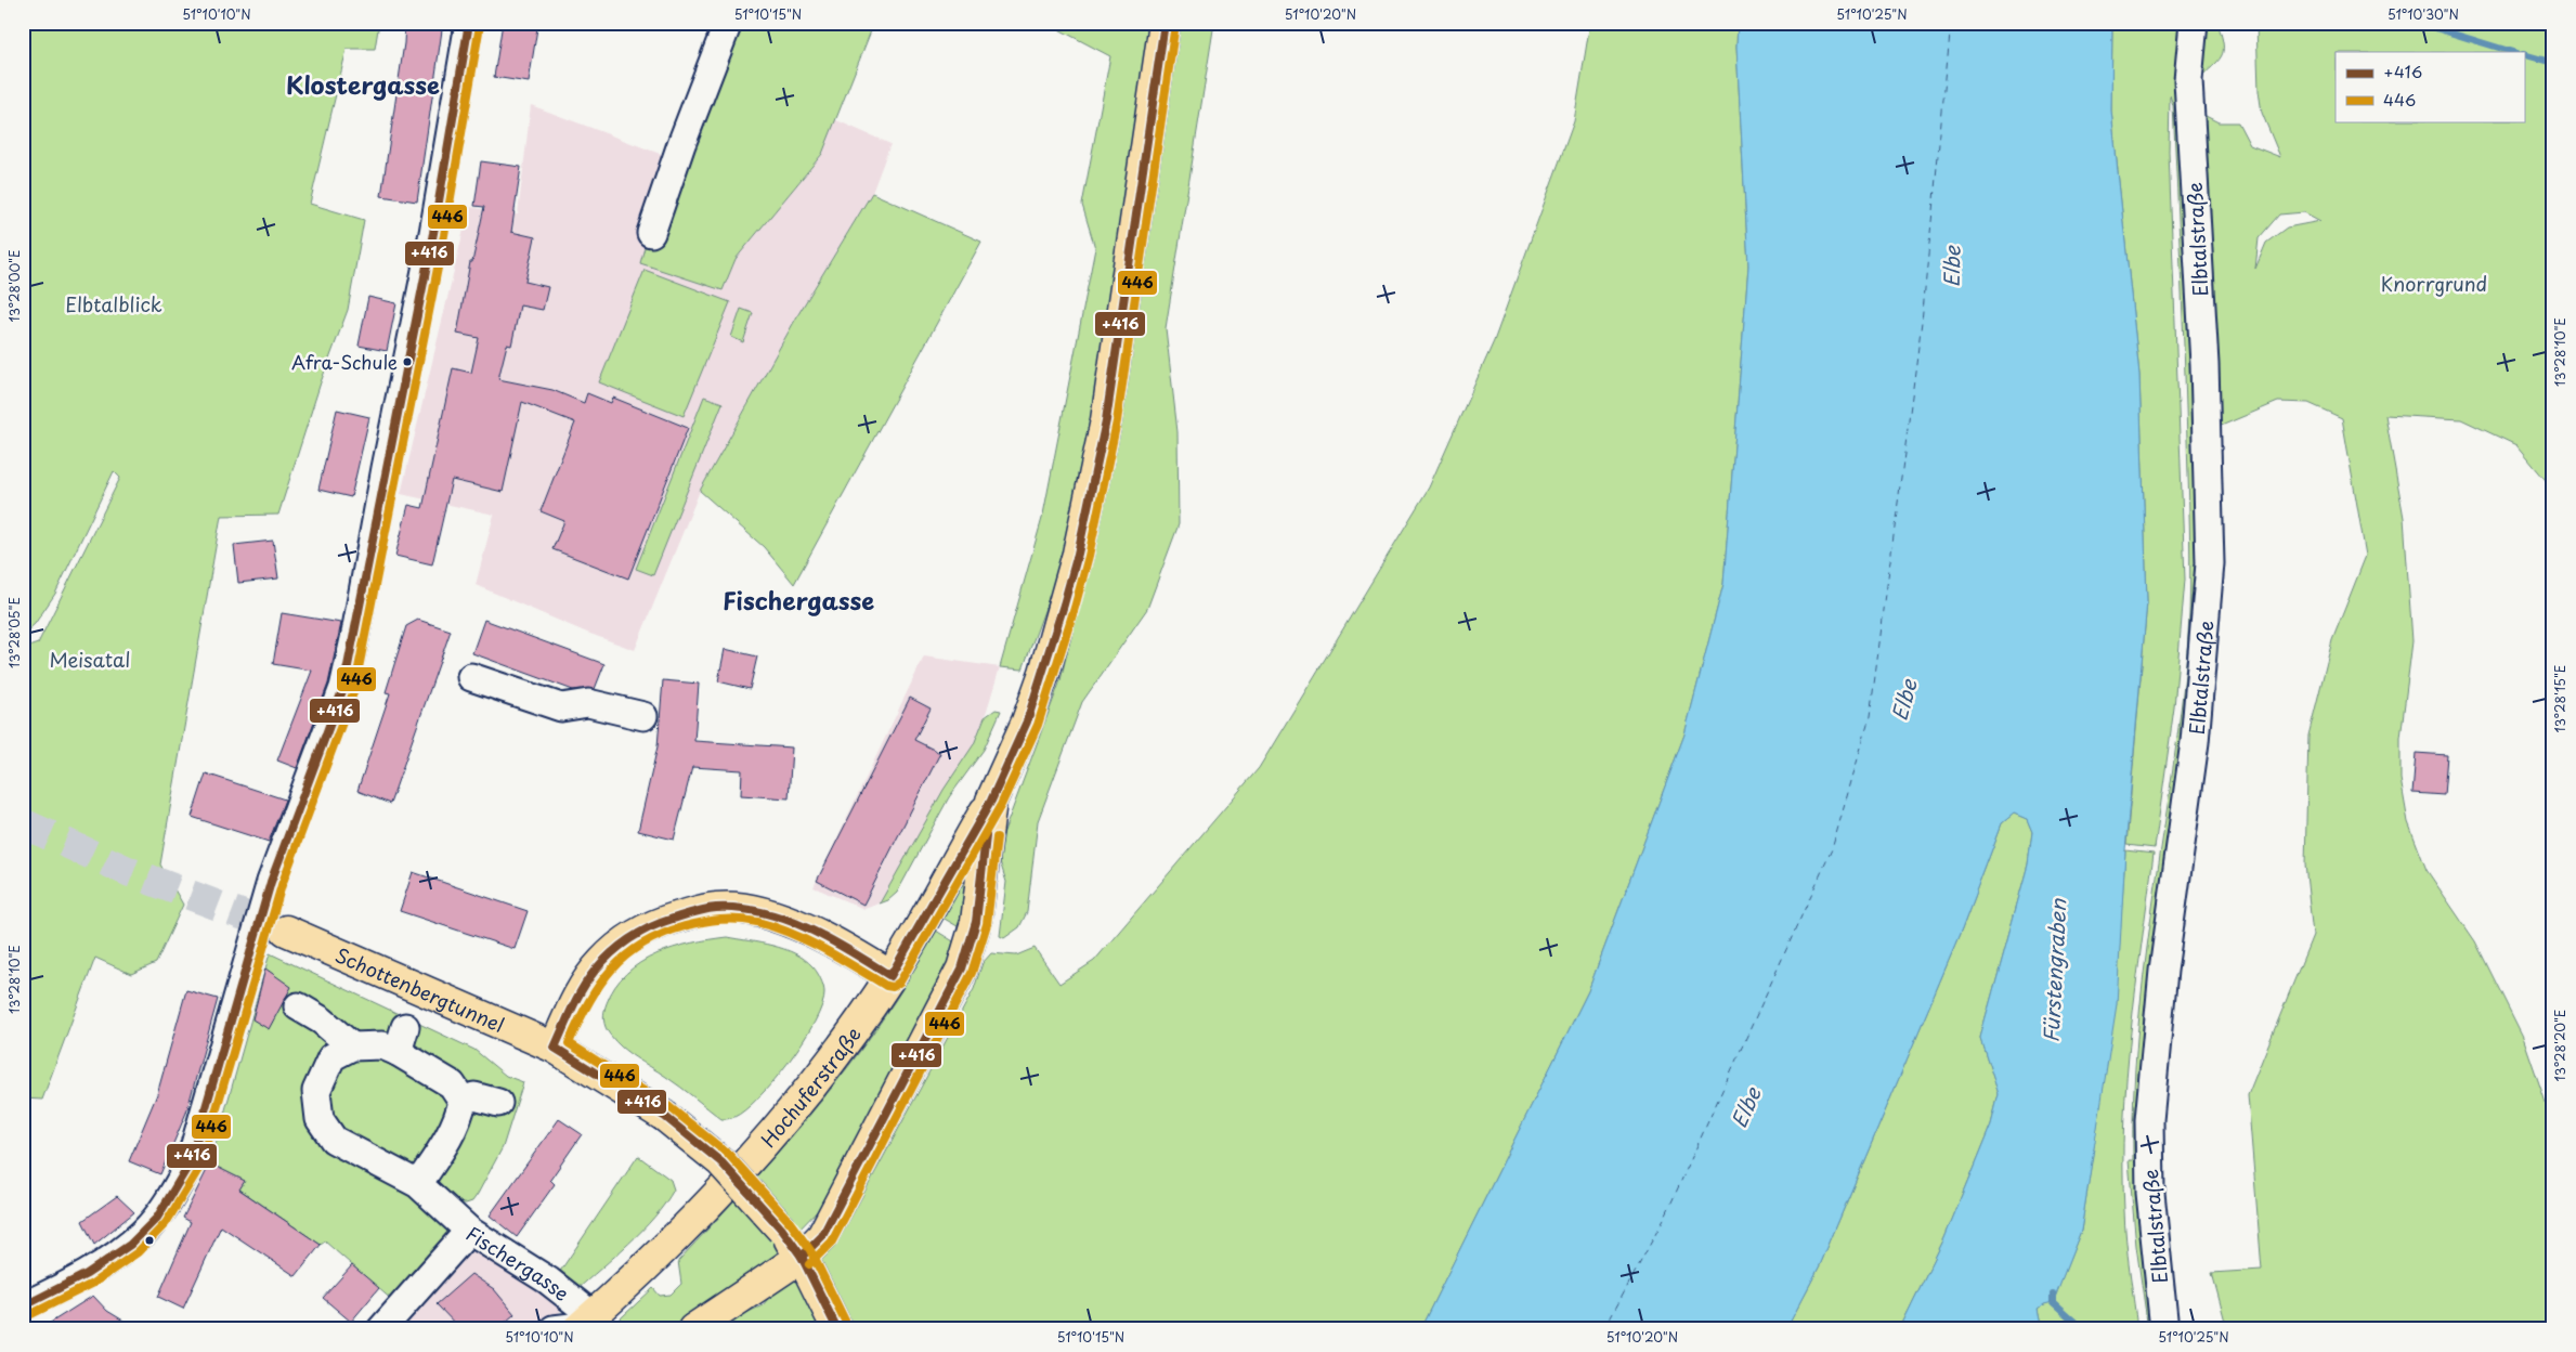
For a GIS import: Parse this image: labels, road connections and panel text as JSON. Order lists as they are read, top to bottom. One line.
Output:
{"streets":{"main road":["Schottenbergtunnel","Hochuferstraße"],"street":["Elbtalstraße","Fischergasse"]},"crossings":[["Hochuferstraße","Fischergasse"]],"districts":["Klostergasse","Fischergasse"],"water":["Elbe","Fürstengraben"],"parks":["Knorrgrund","Elbtalblick","Meisatal"],"places":["Afra-Schule"],"lines":["transit line +416","transit line 446"],"legend":["+416","446"],"coordinates":["51°10'10\"N","51°10'15\"N","51°10'20\"N","51°10'25\"N","51°10'30\"N","13°28'00\"E","13°28'10\"E","13°28'05\"E","13°28'15\"E","13°28'20\"E"]}
